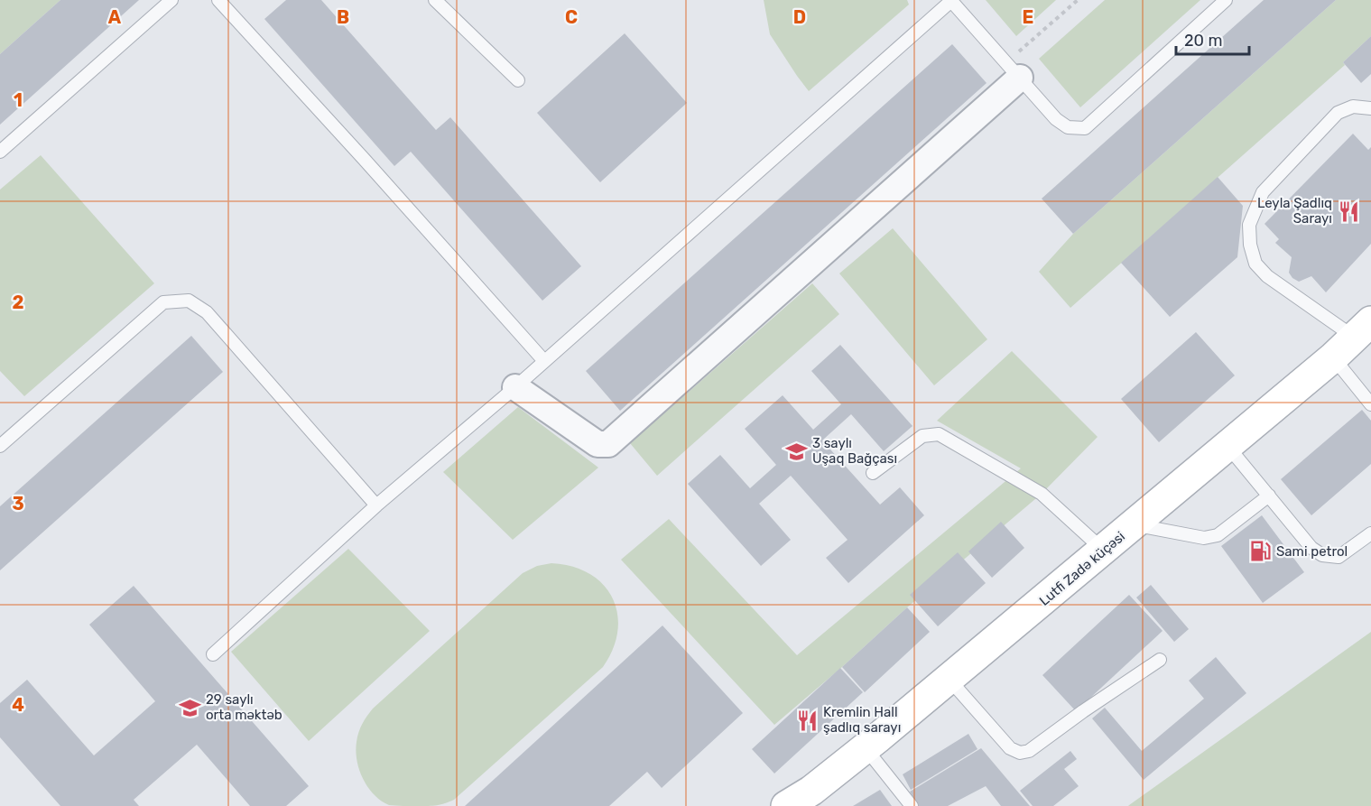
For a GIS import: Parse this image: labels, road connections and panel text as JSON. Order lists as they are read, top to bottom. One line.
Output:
{"streets":{"main road":["Lutfi Zadə küçəsi"]},"places":{"restaurant":["Leyla Şadlıq Sarayı","Kremlin Hall şadlıq sarayı"],"school or university":["3 saylı Uşaq Bağçası","29 saylı orta məktəb"],"fuel station":["Sami petrol"]},"scale_bar":"20 m","grid":{"columns":["A","B","C","D","E"],"rows":["1","2","3","4"]}}
